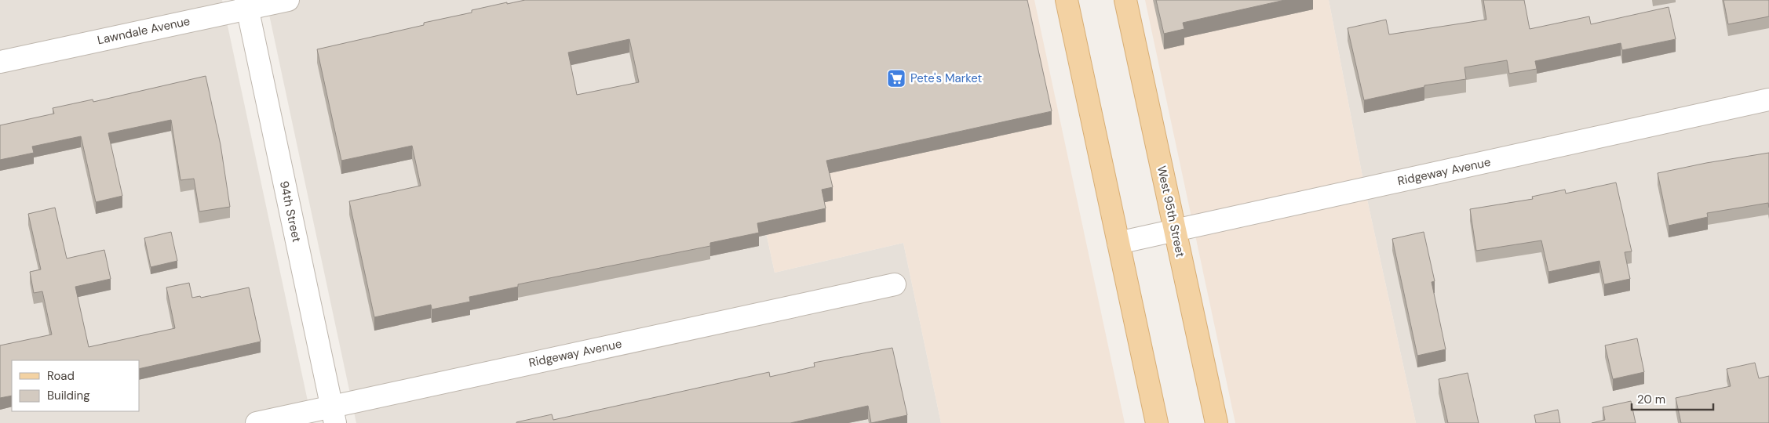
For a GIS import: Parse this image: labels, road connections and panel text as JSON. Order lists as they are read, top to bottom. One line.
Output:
{"streets":{"main road":["West 95th Street"],"street":["Lawndale Avenue","Ridgeway Avenue","94th Street"]},"crossings":[["Lawndale Avenue","94th Street"],["Ridgeway Avenue","94th Street"],["Ridgeway Avenue","West 95th Street"]],"places":{"supermarket":["Pete's Market"]},"legend":["Road","Building"],"scale_bar":"20 m"}
